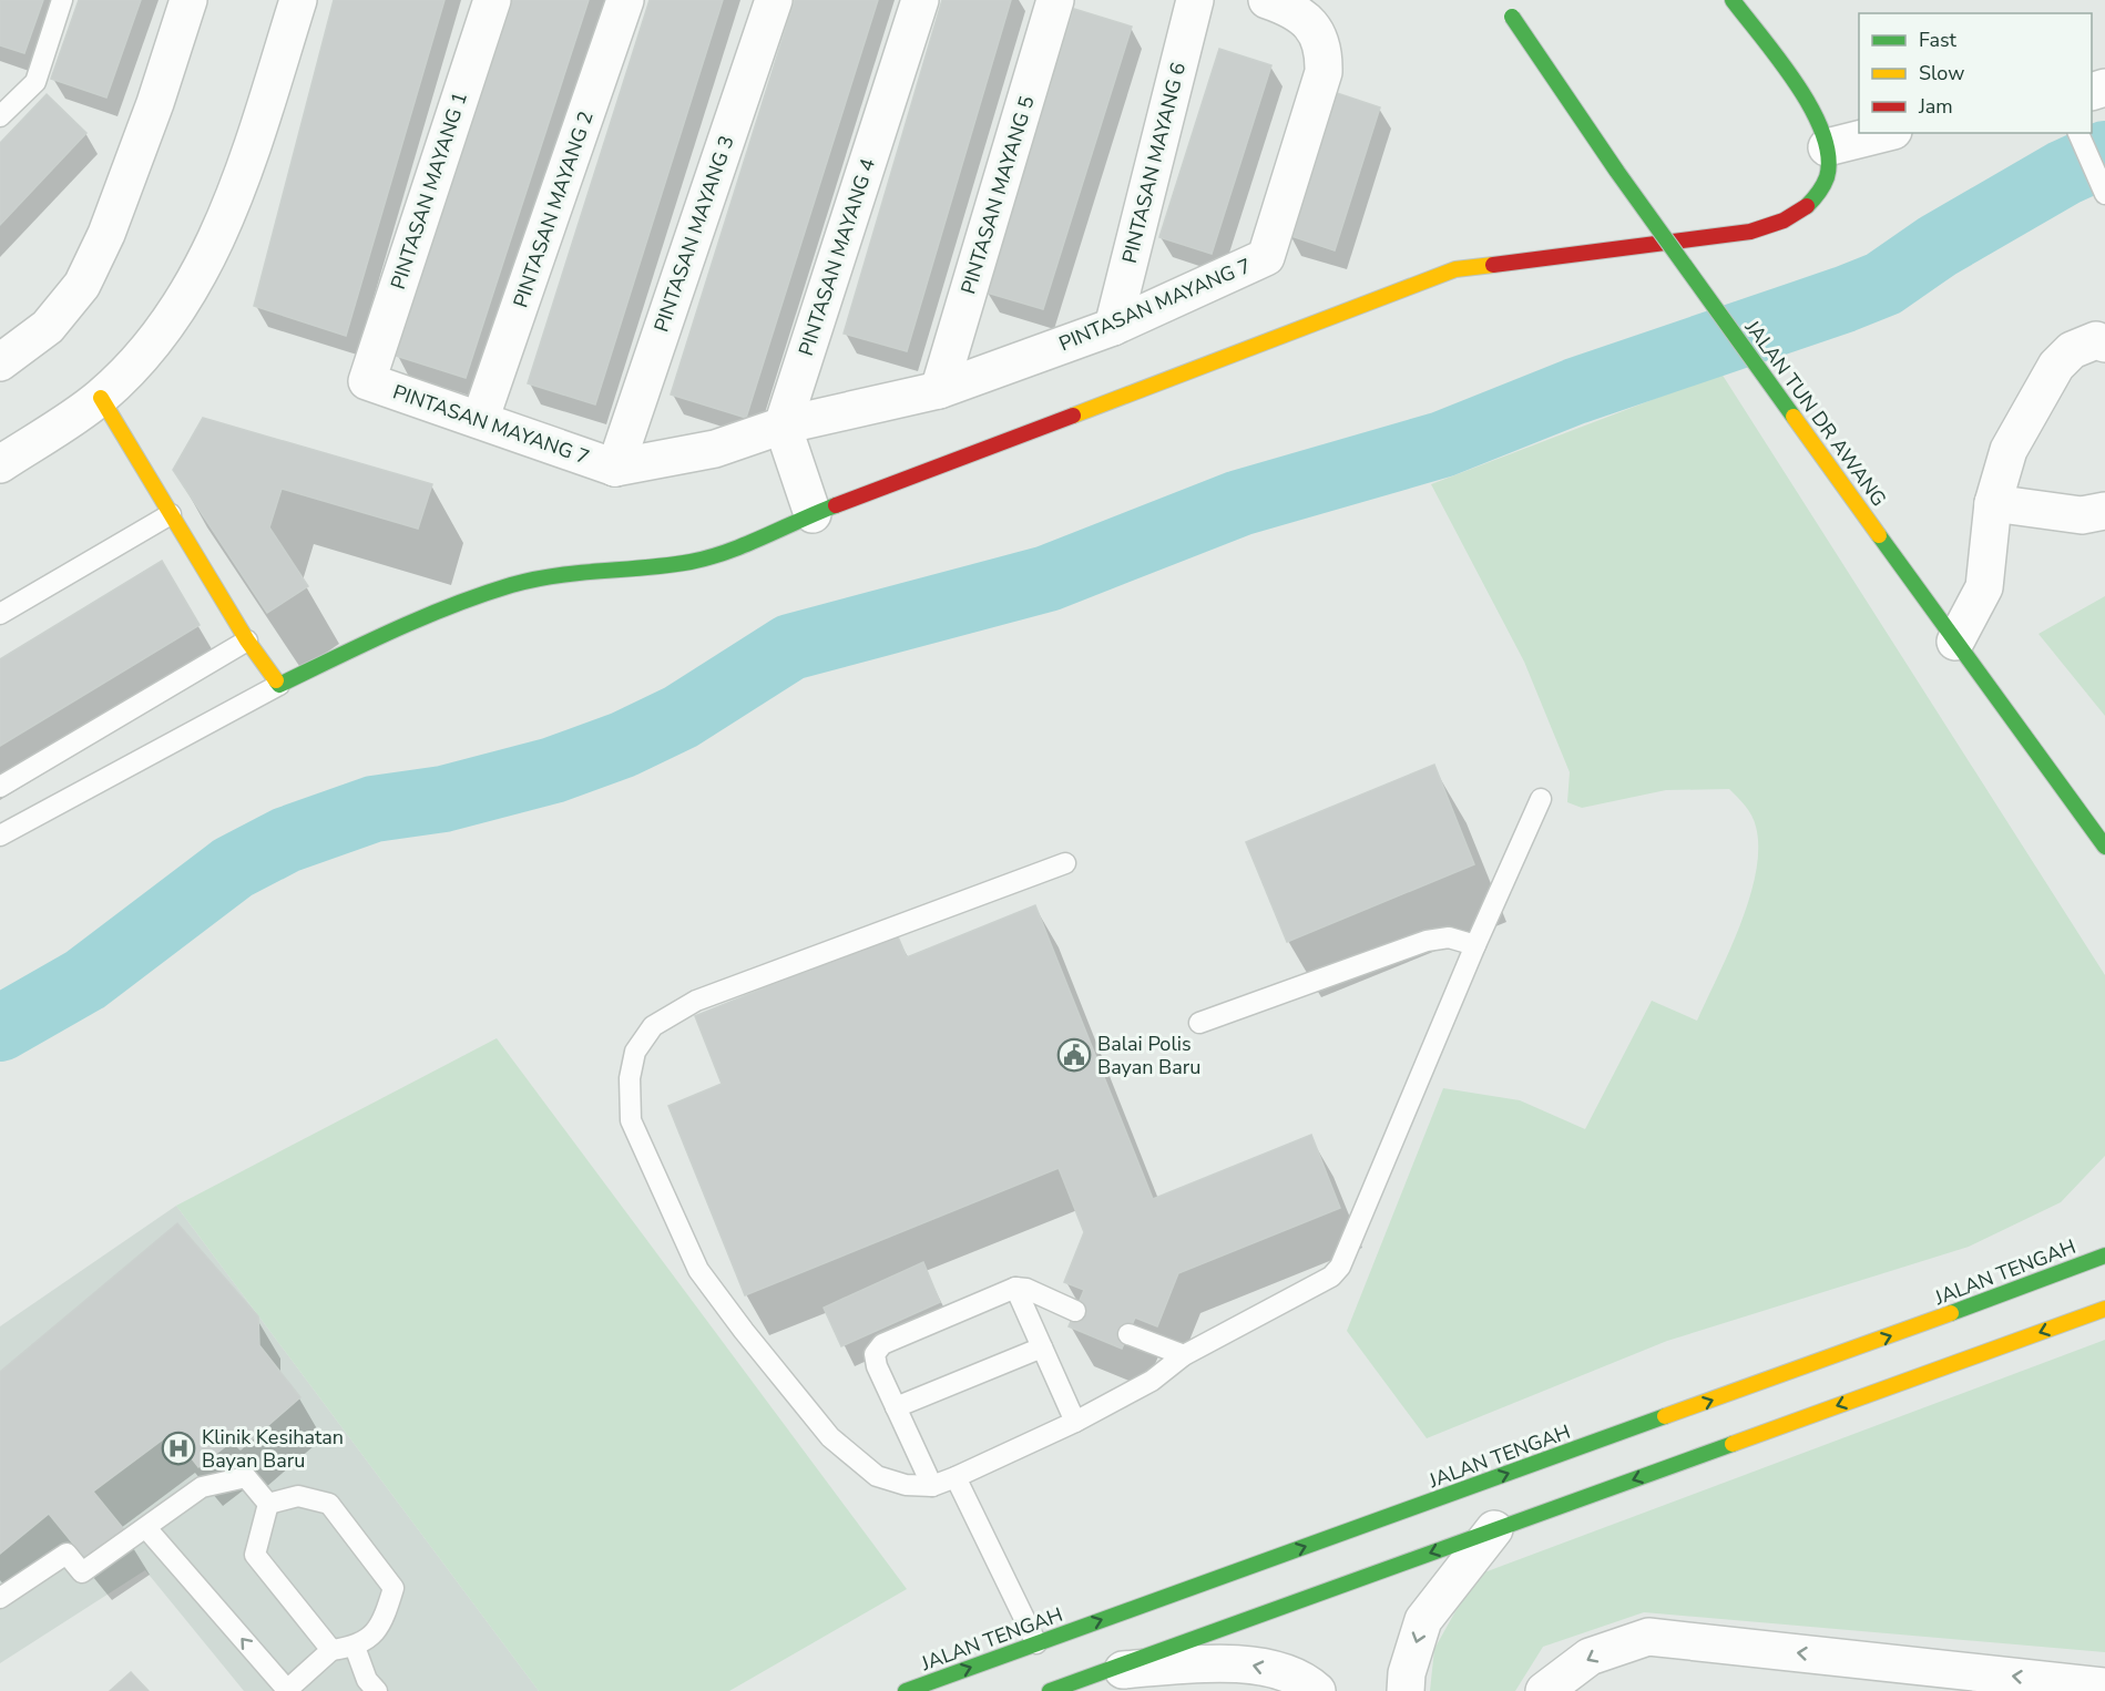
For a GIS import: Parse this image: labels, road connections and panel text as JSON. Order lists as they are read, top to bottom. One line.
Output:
{"streets":{"main road":["JALAN TUN DR AWANG","JALAN TENGAH"],"street":["PINTASAN MAYANG 6","PINTASAN MAYANG 1","PINTASAN MAYANG 5","PINTASAN MAYANG 2","PINTASAN MAYANG 3","PINTASAN MAYANG 4","PINTASAN MAYANG 7"]},"crossings":[["PINTASAN MAYANG 6","PINTASAN MAYANG 7"],["PINTASAN MAYANG 1","PINTASAN MAYANG 7"],["PINTASAN MAYANG 5","PINTASAN MAYANG 7"],["PINTASAN MAYANG 2","PINTASAN MAYANG 7"],["PINTASAN MAYANG 3","PINTASAN MAYANG 7"],["PINTASAN MAYANG 4","PINTASAN MAYANG 7"]],"places":{"public building":["Balai Polis Bayan Baru"],"hospital":["Klinik Kesihatan Bayan Baru"]},"legend":["Fast","Slow","Jam"]}
